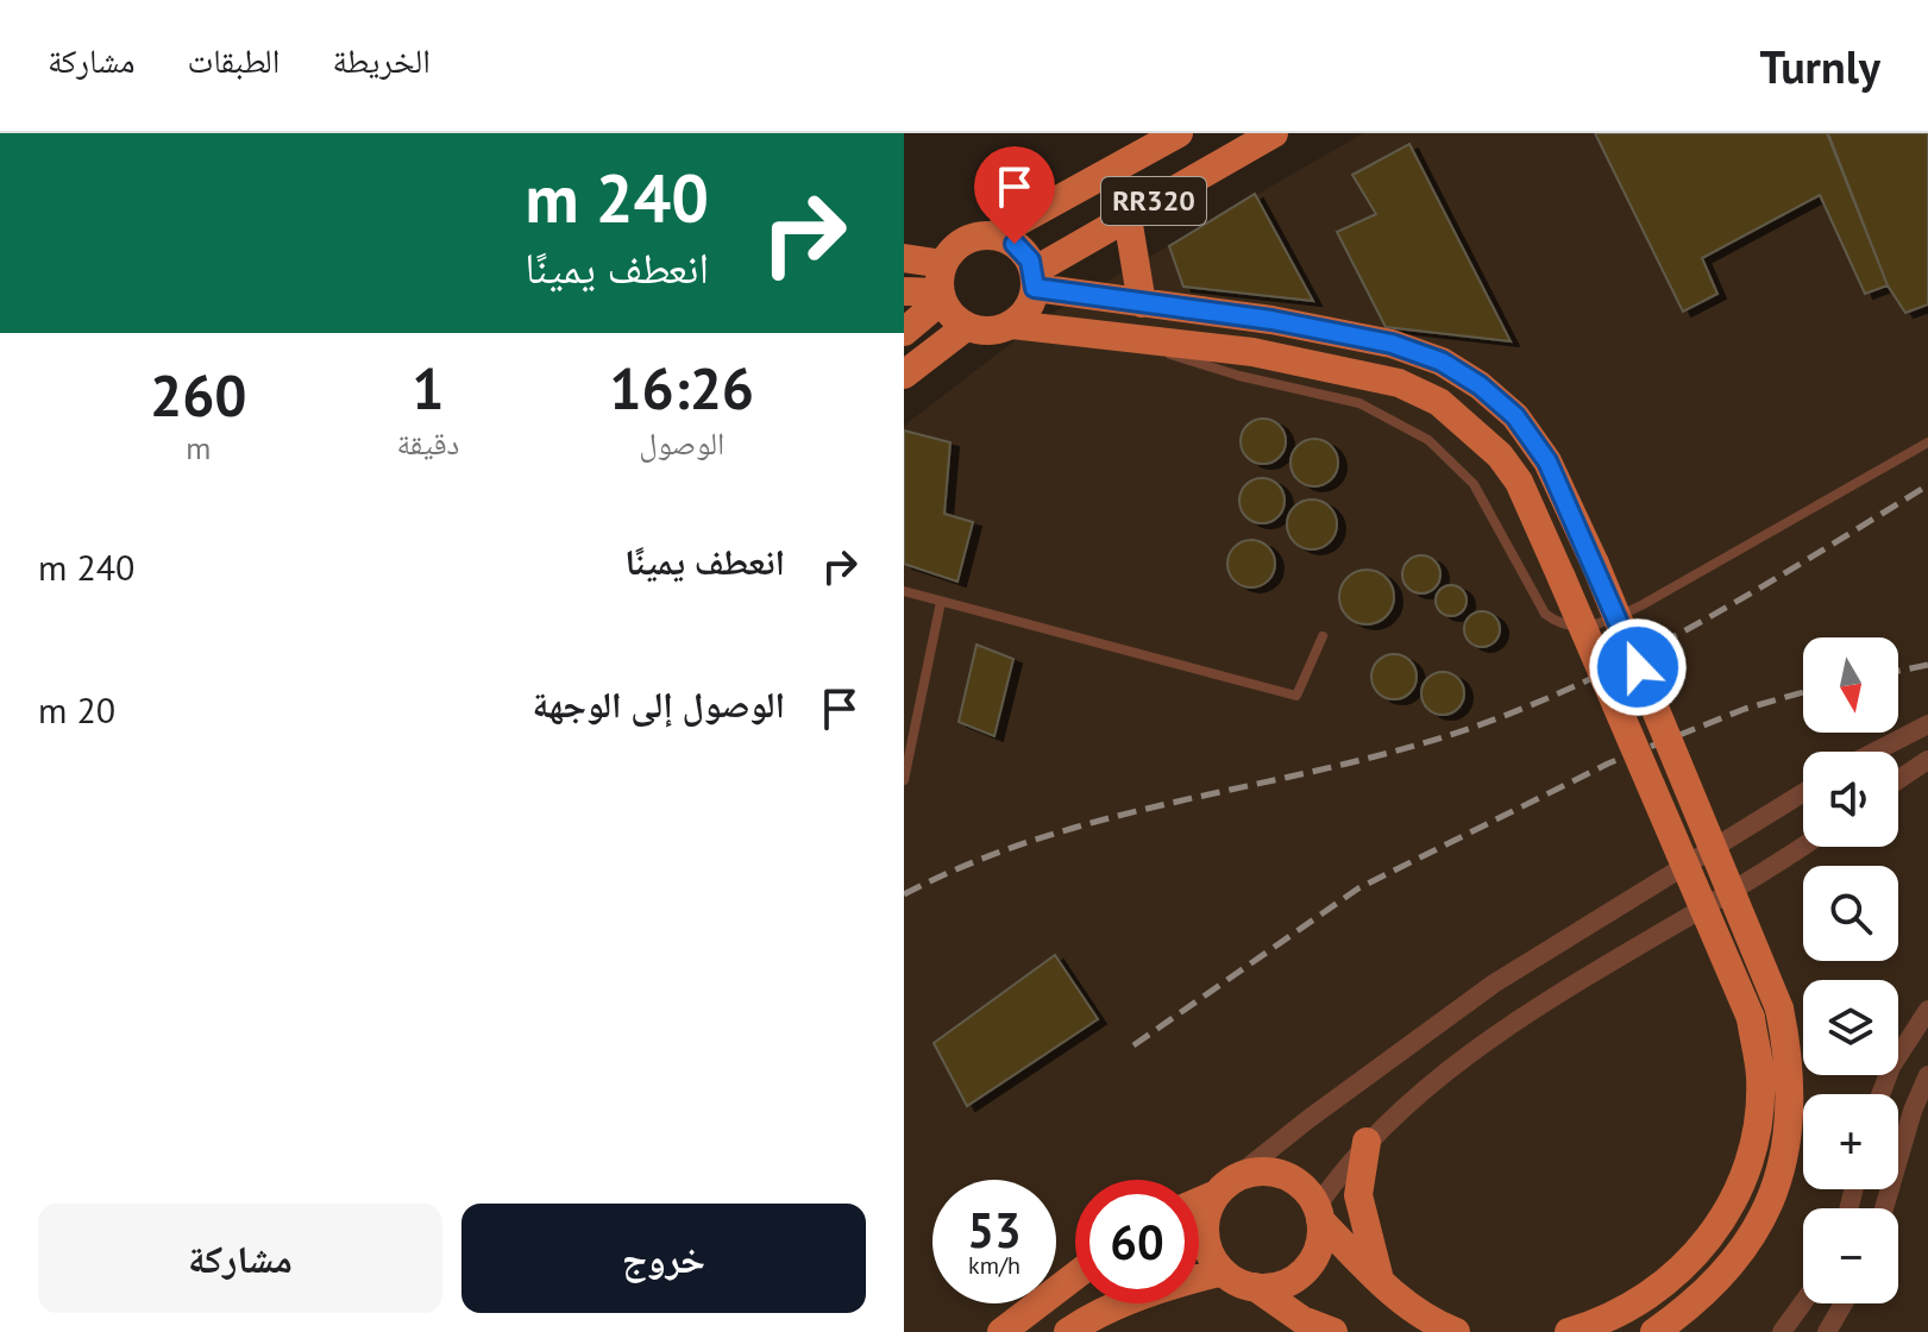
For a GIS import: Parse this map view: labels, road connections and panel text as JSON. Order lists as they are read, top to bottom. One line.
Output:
{"streets":{"main road":["RR320"]},"north":"bottom","page":{"header":"Turnly","nav":["الخريطة","الطبقات","مشاركة"],"turn":["240 m","انعطف يمينًا"],"eta":["16:26","الوصول","1","دقيقة","260","m"],"list":[{"name":"انعطف يمينًا","value":"240 m"},{"name":"الوصول إلى الوجهة","value":"20 m"}],"map_buttons":["+","−"],"speed":"53 km/h","limit":"60","buttons":["خروج","مشاركة"]}}
